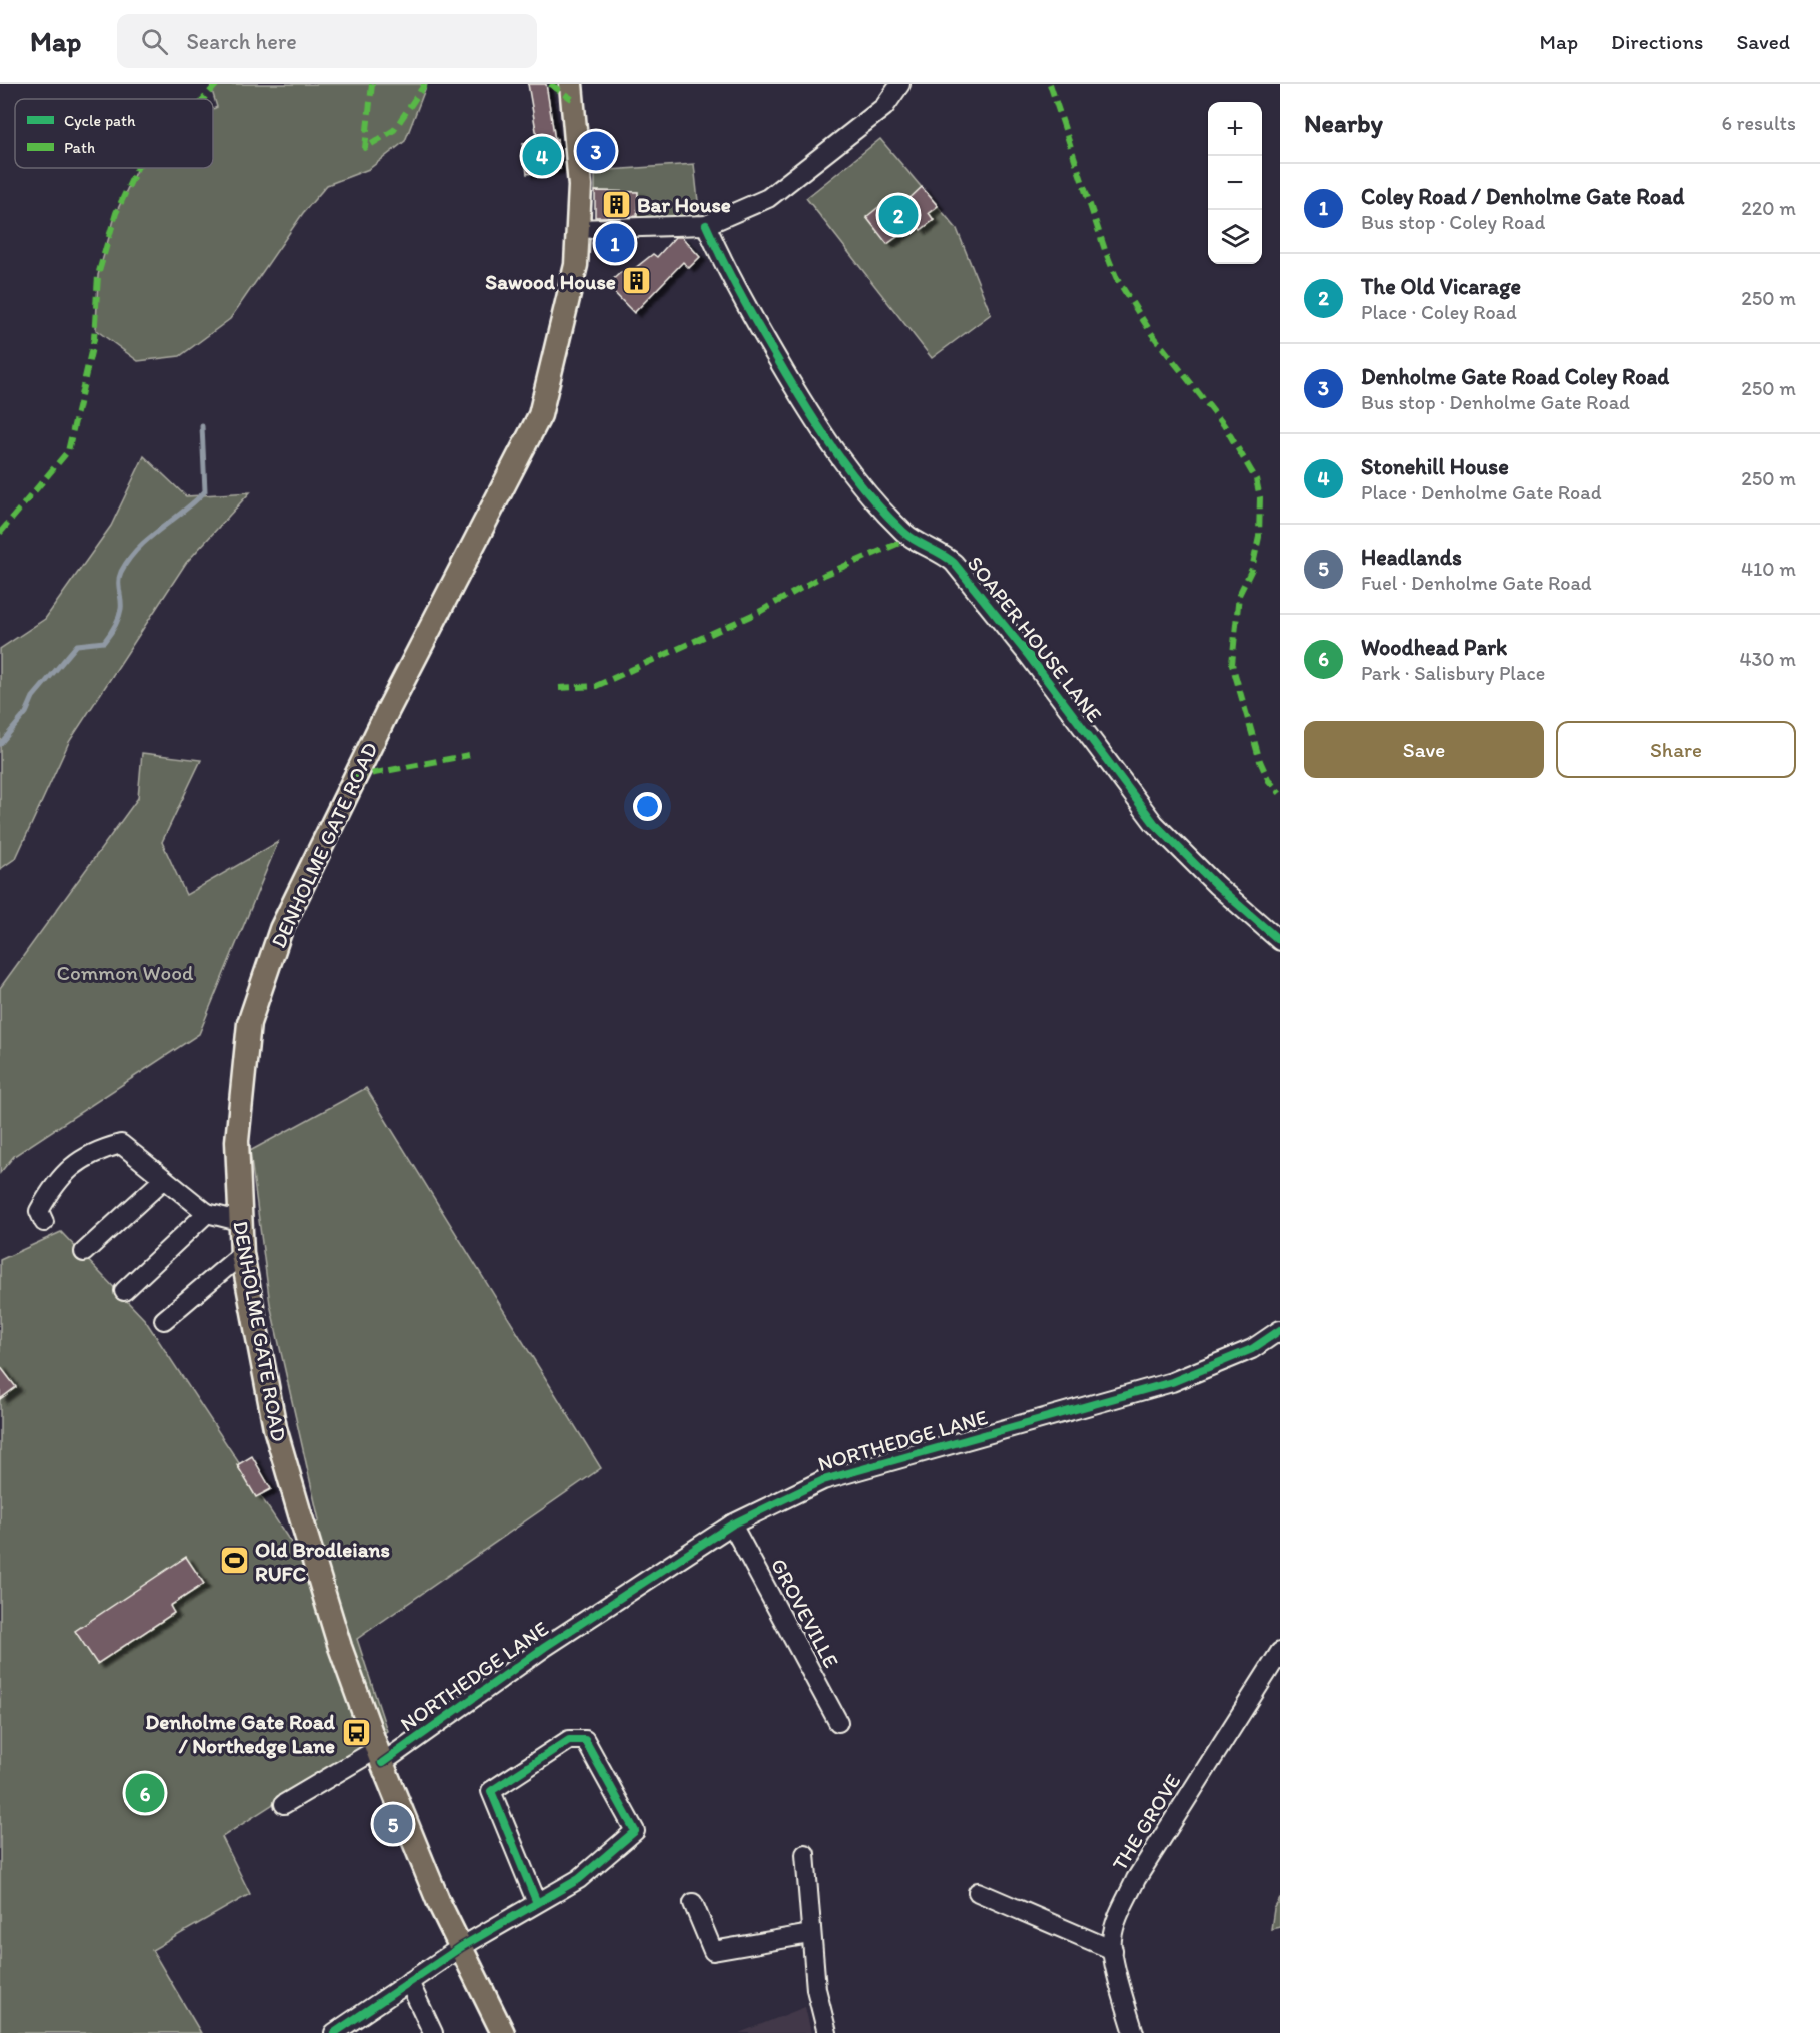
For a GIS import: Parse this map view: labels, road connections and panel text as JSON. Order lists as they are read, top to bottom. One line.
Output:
{"streets":{"main road":["DENHOLME GATE ROAD"],"street":["SOAPER HOUSE LANE","NORTHEDGE LANE","GROVEVILLE","THE GROVE"]},"crossings":[["DENHOLME GATE ROAD","NORTHEDGE LANE"],["NORTHEDGE LANE","GROVEVILLE"]],"parks":["Common Wood"],"places":{"building":["Bar House","Sawood House"],"sports":["Old Brodleians RUFC"],"bus stop":["Denholme Gate Road / Northedge Lane"]},"legend":["Cycle path","Path"],"page":{"header":"Map","search":"Search here","nav":["Map","Directions","Saved"],"heading":["Nearby","6 results"],"map_buttons":["+","−"],"pins":["3","4","2","1","6","5"],"list":[{"mark":"1","name":"Coley Road / Denholme Gate Road","note":"Bus stop · Coley Road","value":"220 m"},{"mark":"2","name":"The Old Vicarage","note":"Place · Coley Road","value":"250 m"},{"mark":"3","name":"Denholme Gate Road Coley Road","note":"Bus stop · Denholme Gate Road","value":"250 m"},{"mark":"4","name":"Stonehill House","note":"Place · Denholme Gate Road","value":"250 m"},{"mark":"5","name":"Headlands","note":"Fuel · Denholme Gate Road","value":"410 m"},{"mark":"6","name":"Woodhead Park","note":"Park · Salisbury Place","value":"430 m"}],"buttons":["Save","Share"]}}
